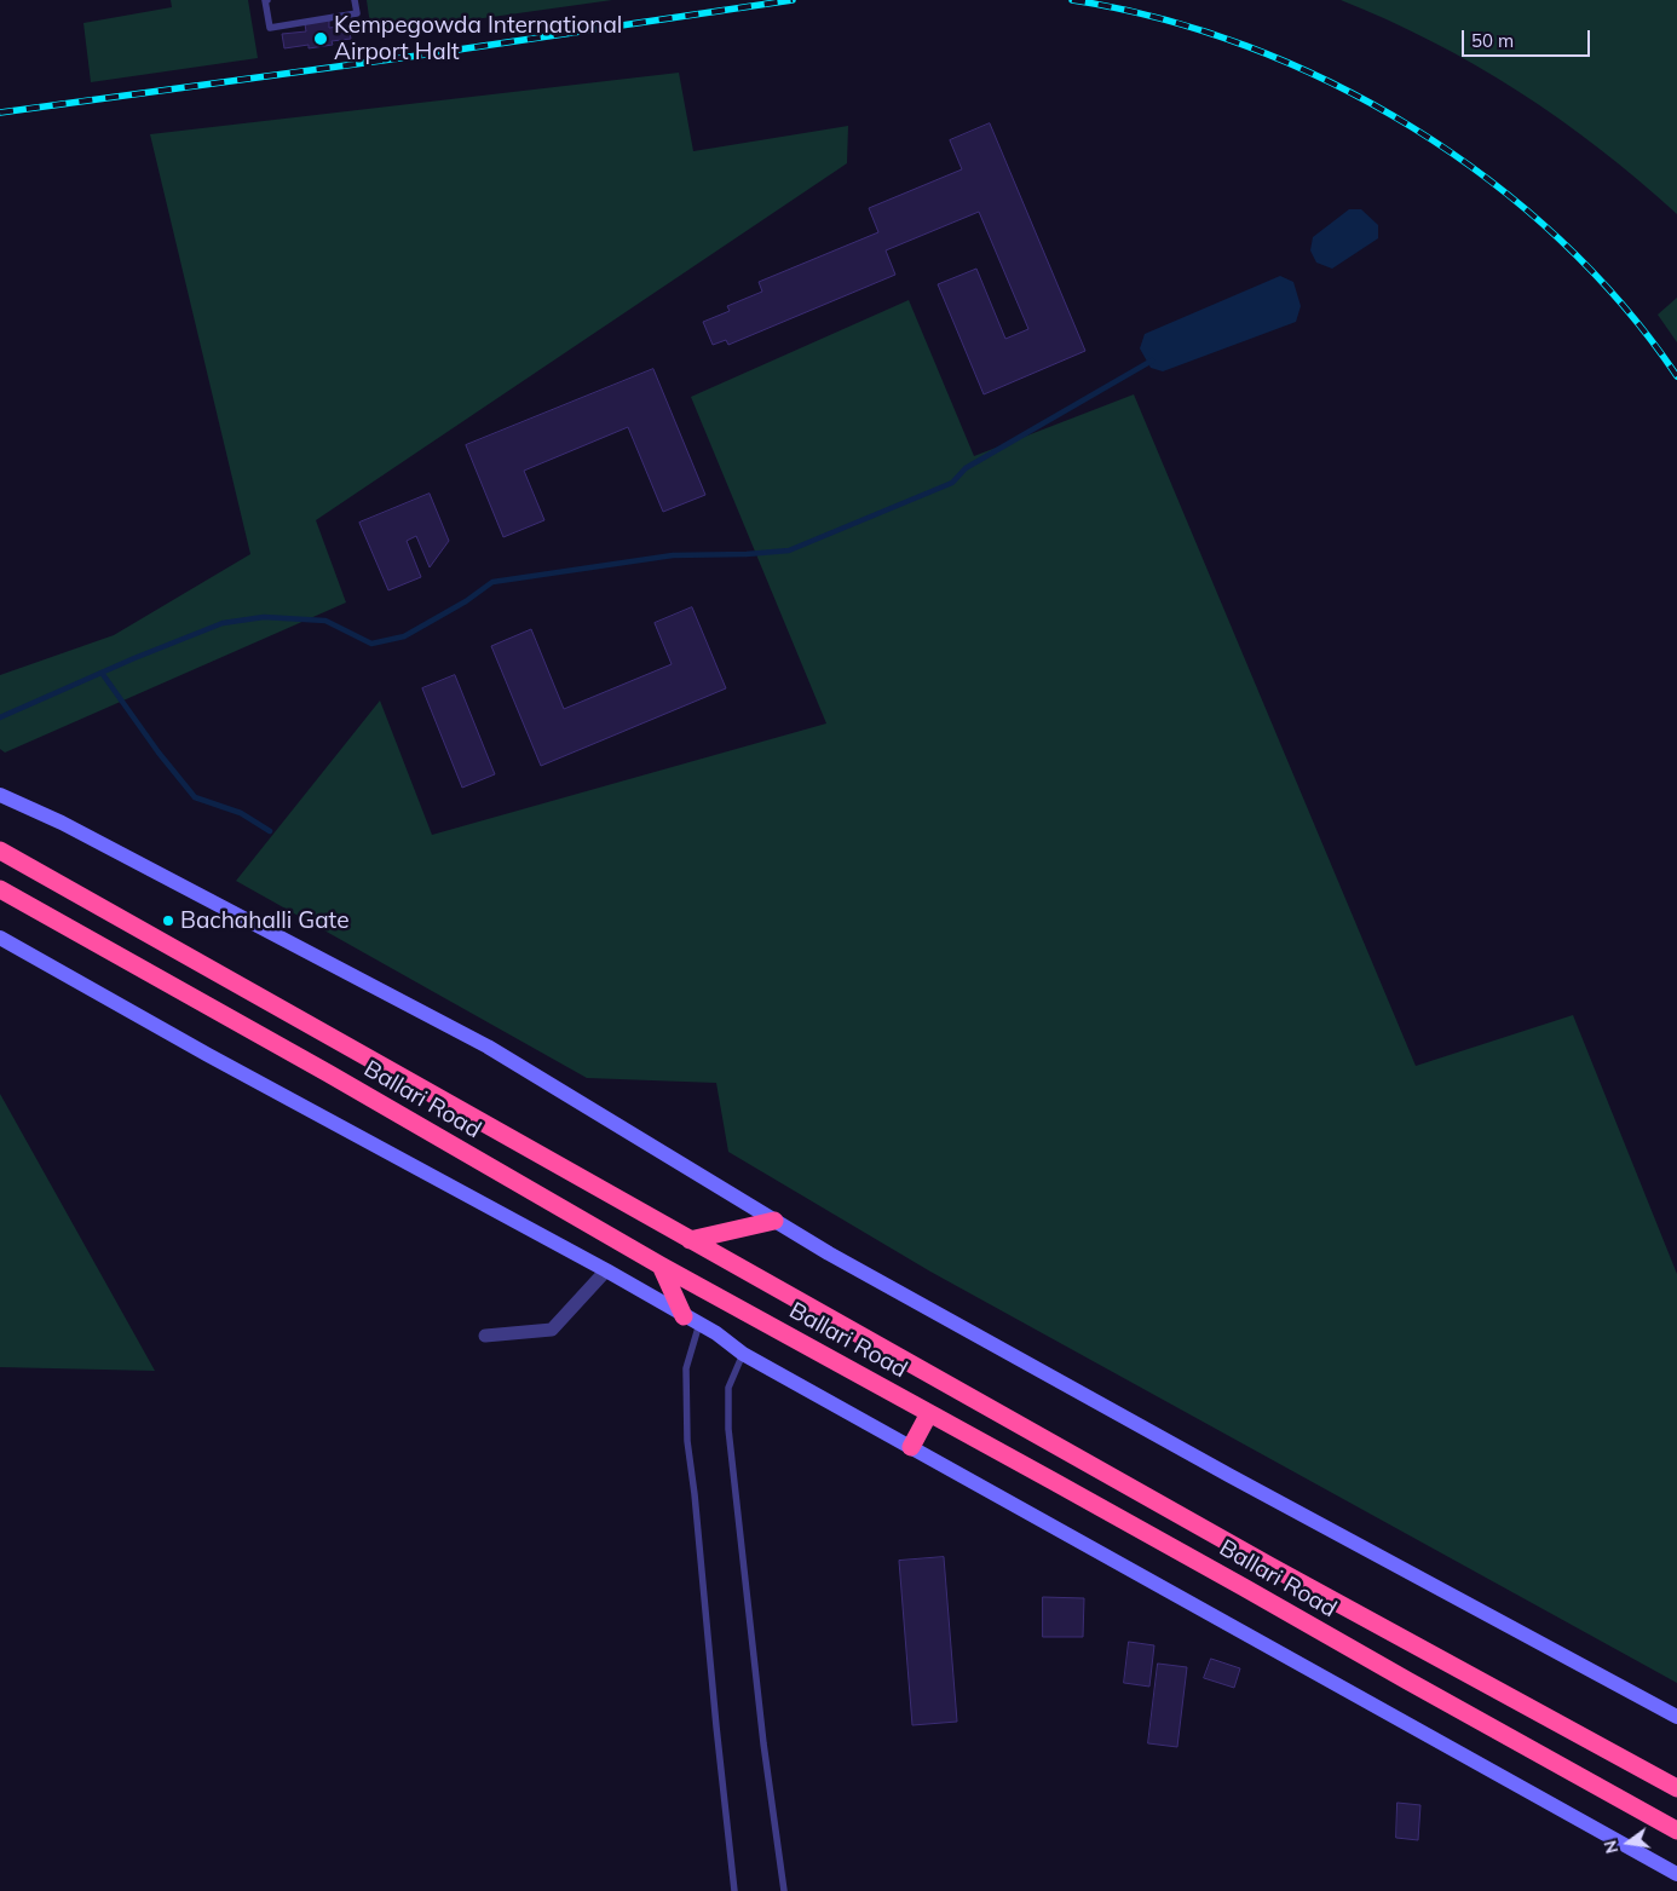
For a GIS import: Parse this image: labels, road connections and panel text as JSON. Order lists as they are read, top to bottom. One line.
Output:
{"streets":{"highway":["Ballari Road"]},"places":["Kempegowda International Airport Halt","Bachahalli Gate"],"scale_bar":"50 m","north":"left"}
